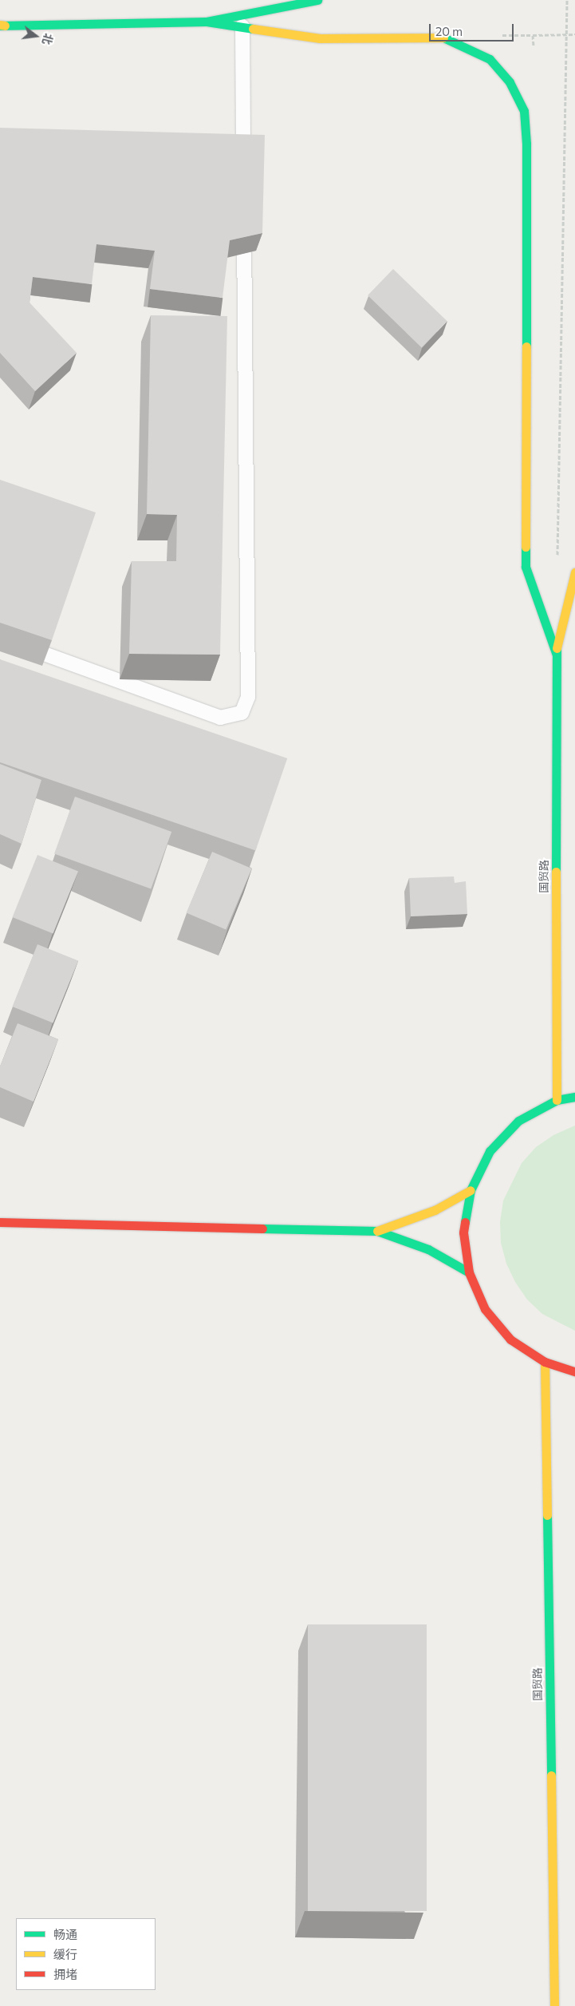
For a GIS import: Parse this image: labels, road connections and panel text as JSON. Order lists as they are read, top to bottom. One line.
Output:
{"streets":{"main road":["国贸路"]},"legend":["畅通","缓行","拥堵"],"scale_bar":"20 m","north":"right"}
